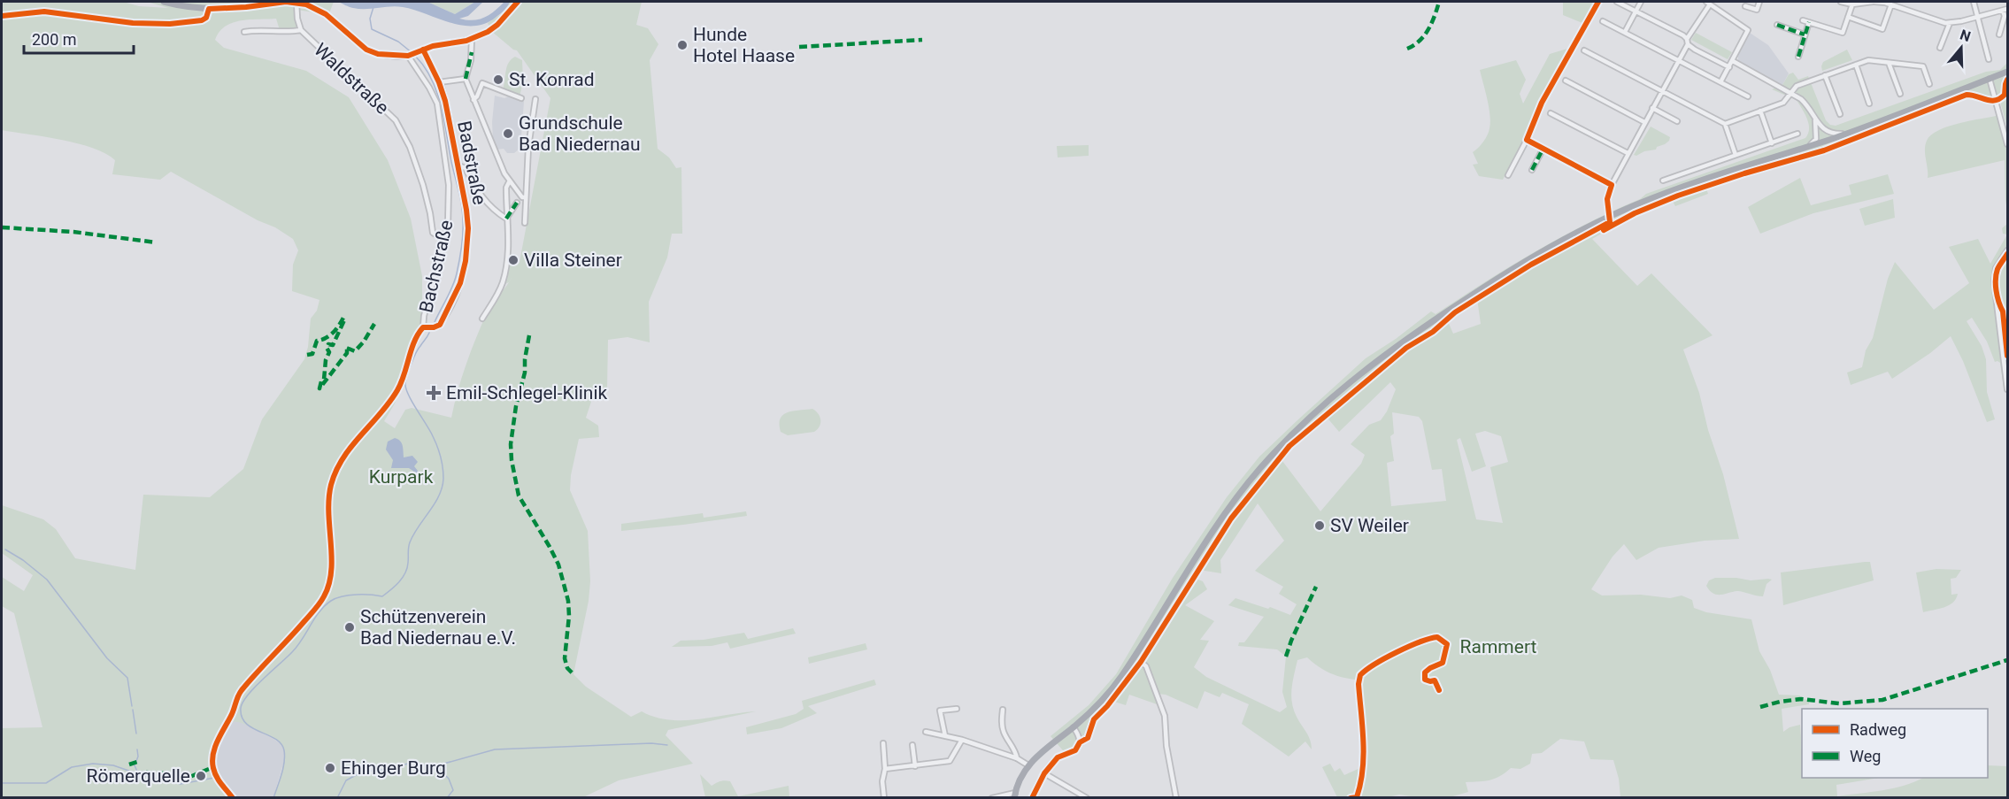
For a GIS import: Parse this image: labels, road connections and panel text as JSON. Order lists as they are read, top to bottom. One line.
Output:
{"streets":{"street":["Waldstraße","Badstraße","Bachstraße"]},"crossings":[["Waldstraße","Bachstraße"],["Badstraße","Bachstraße"]],"parks":["Kurpark","Rammert"],"places":{"other":["Hunde Hotel Haase","St. Konrad","Grundschule Bad Niedernau","Villa Steiner","SV Weiler","Schützenverein Bad Niedernau e.V.","Ehinger Burg","Römerquelle"],"health":["Emil-Schlegel-Klinik"]},"legend":["Radweg","Weg"],"scale_bar":"200 m","north":"top"}
